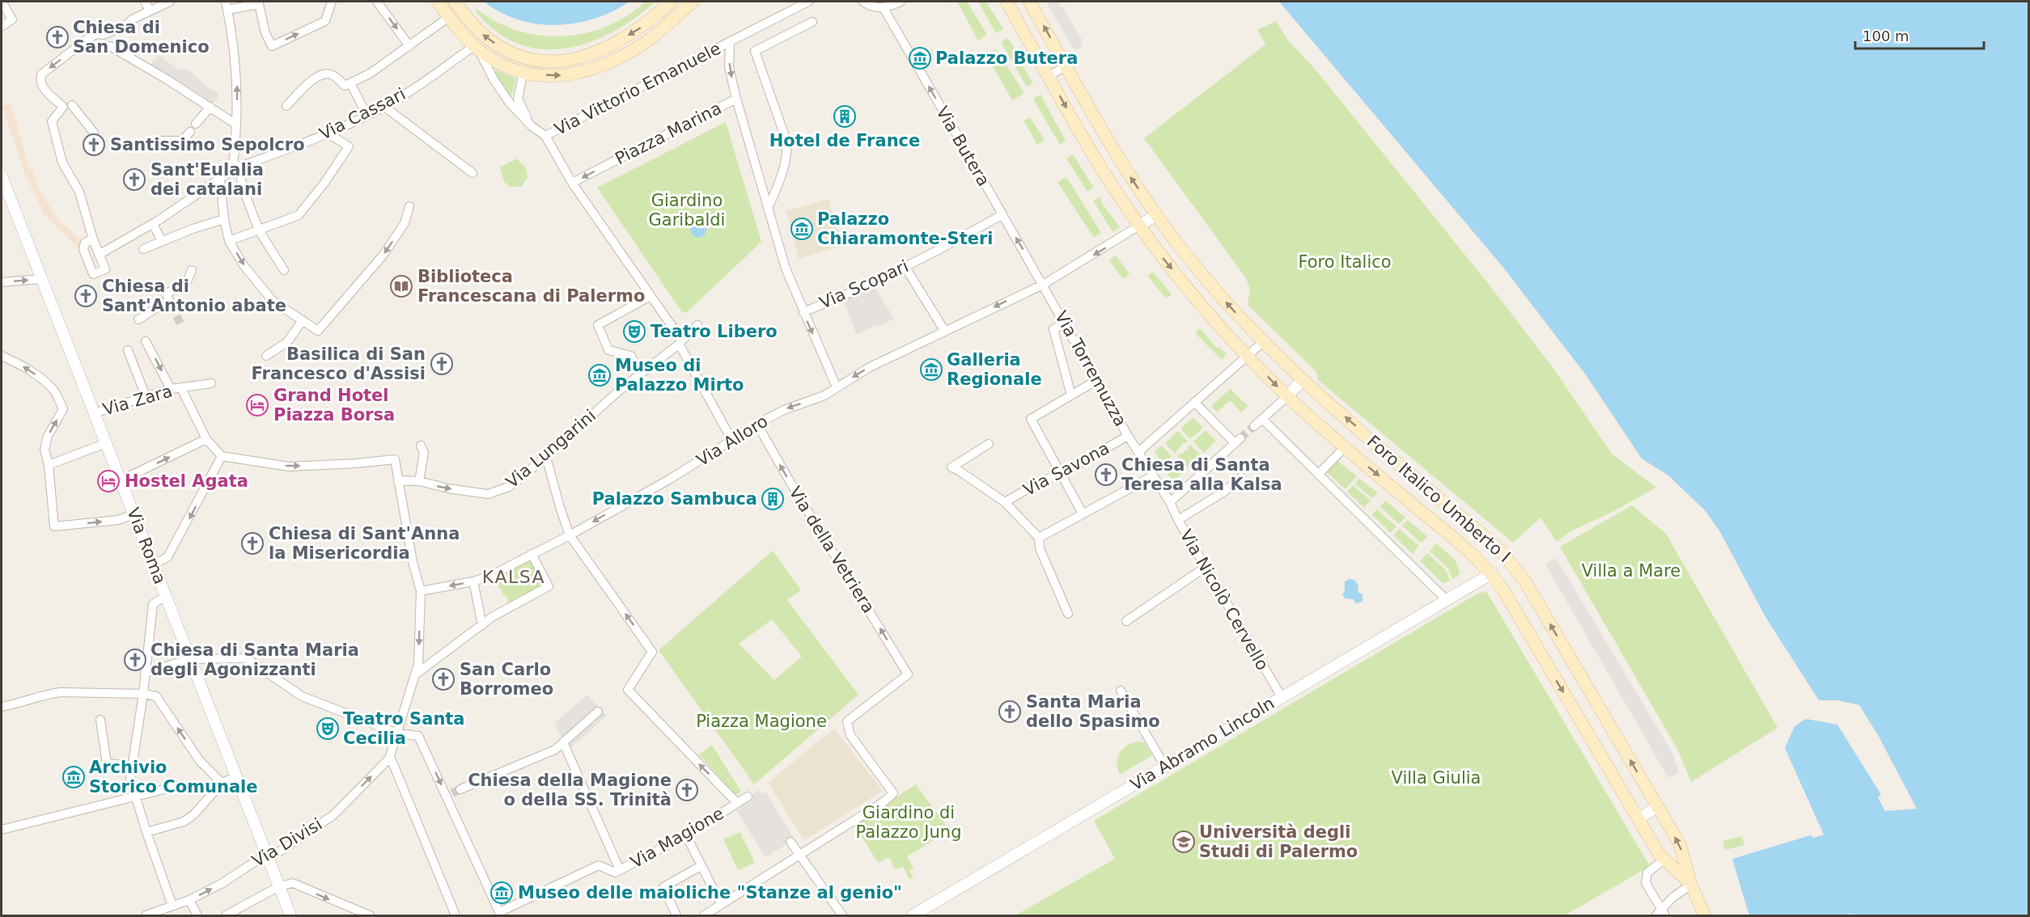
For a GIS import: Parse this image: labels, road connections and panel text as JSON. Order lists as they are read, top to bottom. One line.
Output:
{"streets":{"main road":["Foro Italico Umberto I"],"street":["Via Vittorio Emanuele","Via Cassari","Piazza Marina","Via Butera","Via Scopari","Via Torremuzza","Via Zara","Via Alloro","Via Lungarini","Via Savona","Via Roma","Via della Vetriera","Via Nicolò Cervello","Via Abramo Lincoln","Via Magione","Via Divisi"]},"crossings":[["Piazza Marina","Via Scopari"],["Piazza Marina","Via Alloro"],["Via Butera","Via Scopari"],["Via Butera","Via Torremuzza"],["Via Butera","Via Alloro"],["Via Torremuzza","Via Alloro"],["Via Torremuzza","Via Savona"],["Via Torremuzza","Via Nicolò Cervello"],["Via Zara","Via Roma"],["Via Alloro","Foro Italico Umberto I"],["Via Alloro","Via della Vetriera"],["Via Alloro","Via Divisi"],["Via Lungarini","Via Divisi"],["Foro Italico Umberto I","Via Abramo Lincoln"],["Via Roma","Via Divisi"],["Via Nicolò Cervello","Via Abramo Lincoln"]],"one_way":["Via Butera","Via Alloro","Via Lungarini"],"districts":["KALSA"],"parks":["Giardino Garibaldi","Foro Italico","Villa a Mare","Piazza Magione","Villa Giulia","Giardino di Palazzo Jung"],"places":{"church":["Chiesa di San Domenico","Santissimo Sepolcro","Sant'Eulalia dei catalani","Chiesa di Sant'Antonio abate","Basilica di San Francesco d'Assisi","Chiesa di Santa Teresa alla Kalsa","Chiesa di Sant'Anna la Misericordia","Chiesa di Santa Maria degli Agonizzanti","San Carlo Borromeo","Santa Maria dello Spasimo","Chiesa della Magione o della SS. Trinità"],"museum":["Palazzo Butera","Palazzo Chiaramonte-Steri","Galleria Regionale","Museo di Palazzo Mirto","Archivio Storico Comunale","Museo delle maioliche \"Stanze al genio\""],"building":["Hotel de France","Palazzo Sambuca"],"library":["Biblioteca Francescana di Palermo"],"theatre":["Teatro Libero","Teatro Santa Cecilia"],"hotel":["Grand Hotel Piazza Borsa","Hostel Agata"],"school or university":["Università degli Studi di Palermo"]},"scale_bar":"100 m"}
